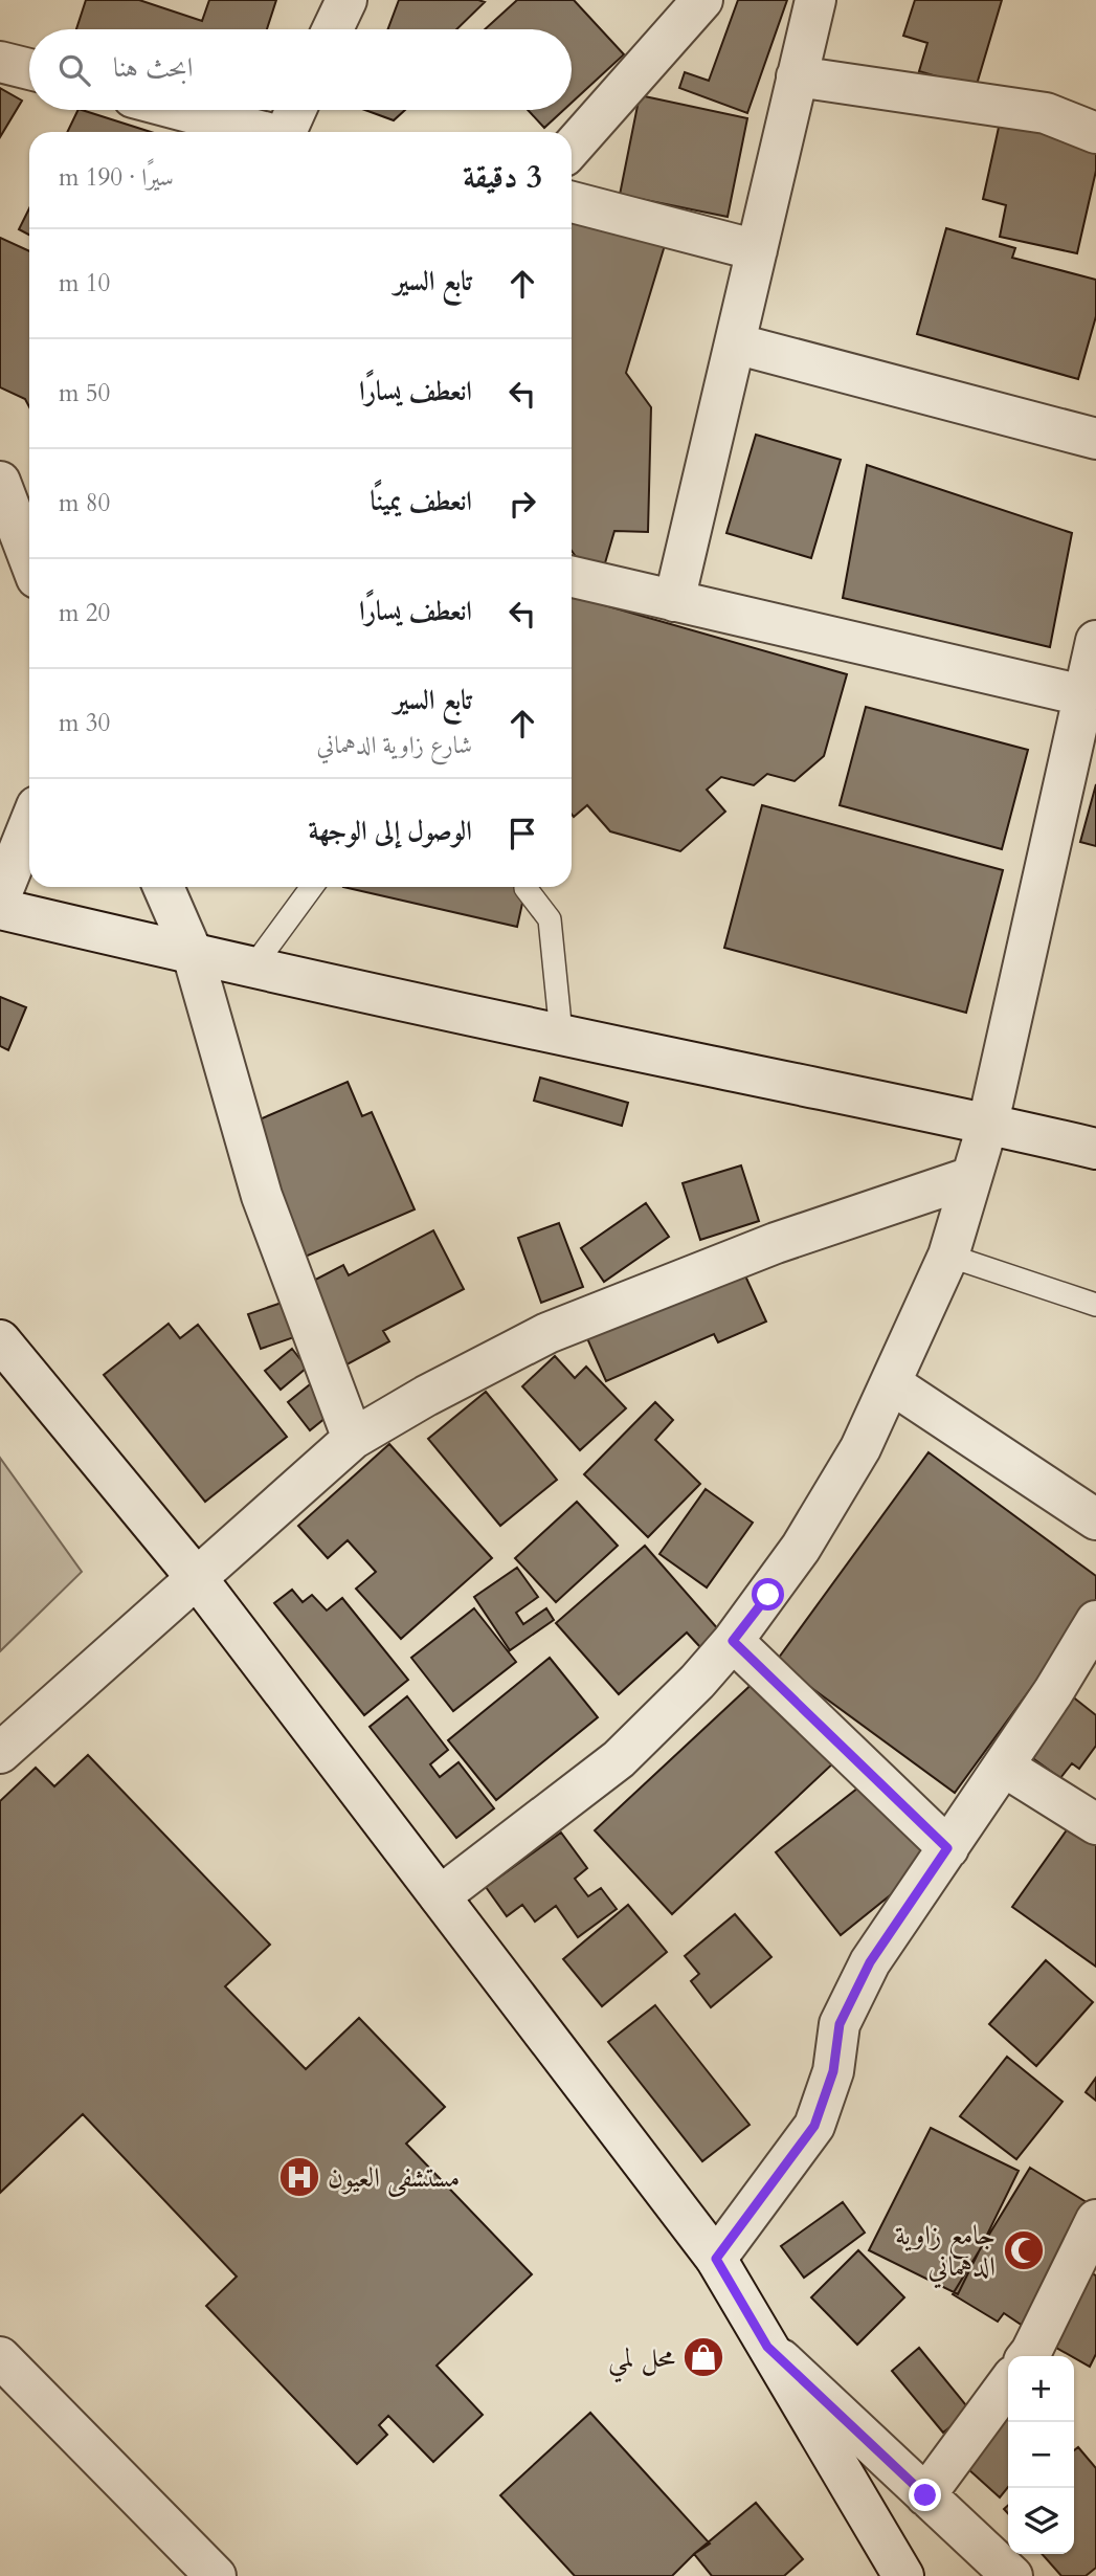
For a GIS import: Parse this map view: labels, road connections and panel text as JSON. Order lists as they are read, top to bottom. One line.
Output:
{"places":{"hospital":["مستشفى العيون"],"mosque":["جامع زاوية الدهماني"],"shop":["محل لمي"]},"page":{"search":"ابحث هنا","heading":["3 دقيقة","سيرًا · 190 m"],"list":[["تابع السير","10 m"],["انعطف يسارًا","50 m"],["انعطف يمينًا","80 m"],["انعطف يسارًا","20 m"],["تابع السير","شارع زاوية الدهماني","30 m"],"الوصول إلى الوجهة"],"map_buttons":["+","−"]}}
